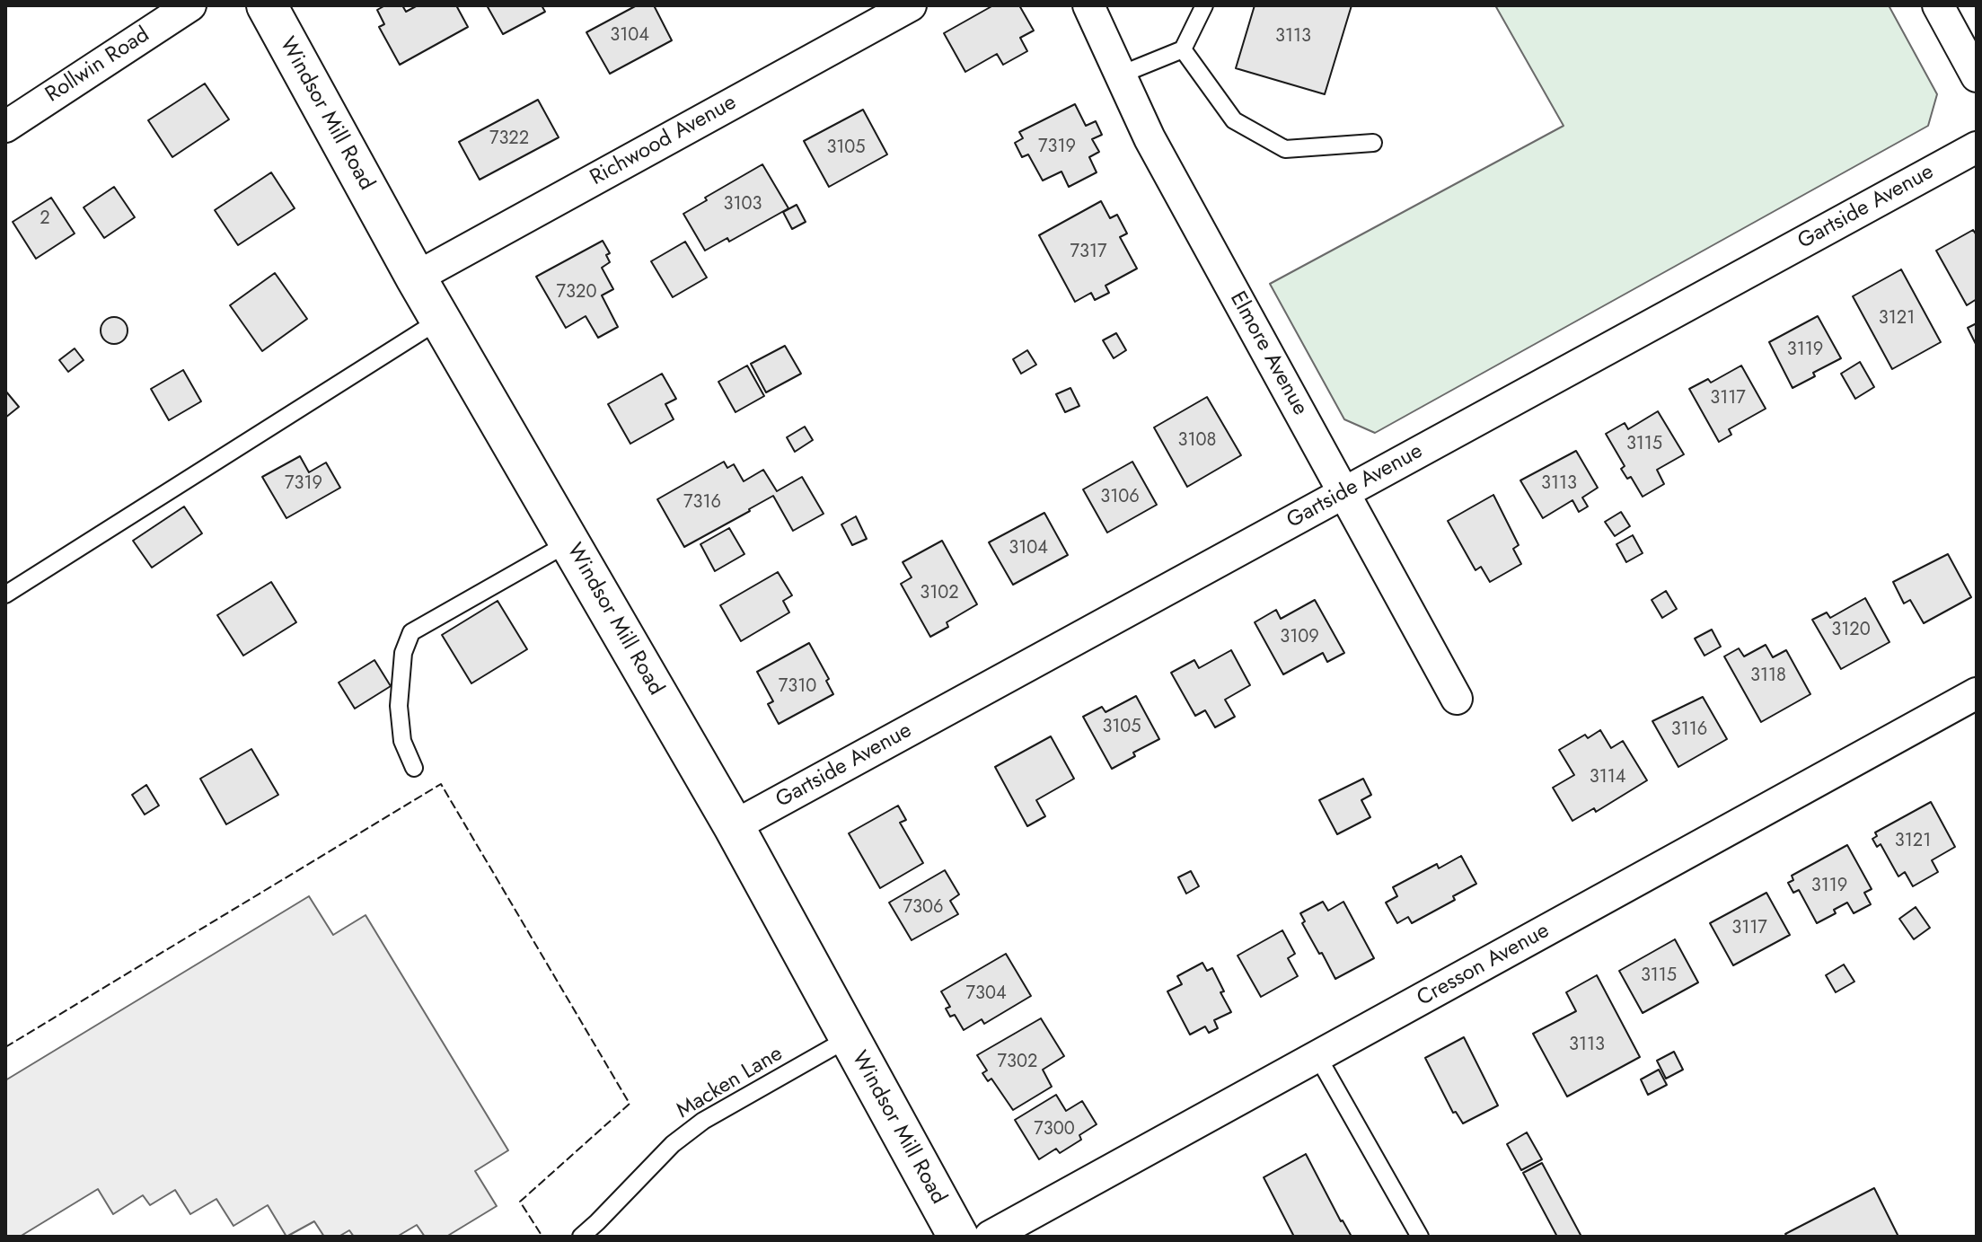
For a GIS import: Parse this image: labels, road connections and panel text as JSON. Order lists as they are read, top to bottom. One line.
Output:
{"streets":{"main road":["Windsor Mill Road"],"street":["Rollwin Road","Richwood Avenue","Gartside Avenue","Elmore Avenue","Cresson Avenue"],"lane":["Macken Lane"]},"crossings":[["Windsor Mill Road","Richwood Avenue"],["Windsor Mill Road","Gartside Avenue"],["Windsor Mill Road","Macken Lane"],["Gartside Avenue","Elmore Avenue"]],"house_numbers":["3104","3113","7322","7319","3105","3103","2","7317","7320","3121","3119","3117","3108","3115","7319","3113","3106","7316","3104","3102","3120","3109","3118","7310","3105","3116","3114","3121","3119","7306","3117","3115","7304","3113","7302","7300"]}
